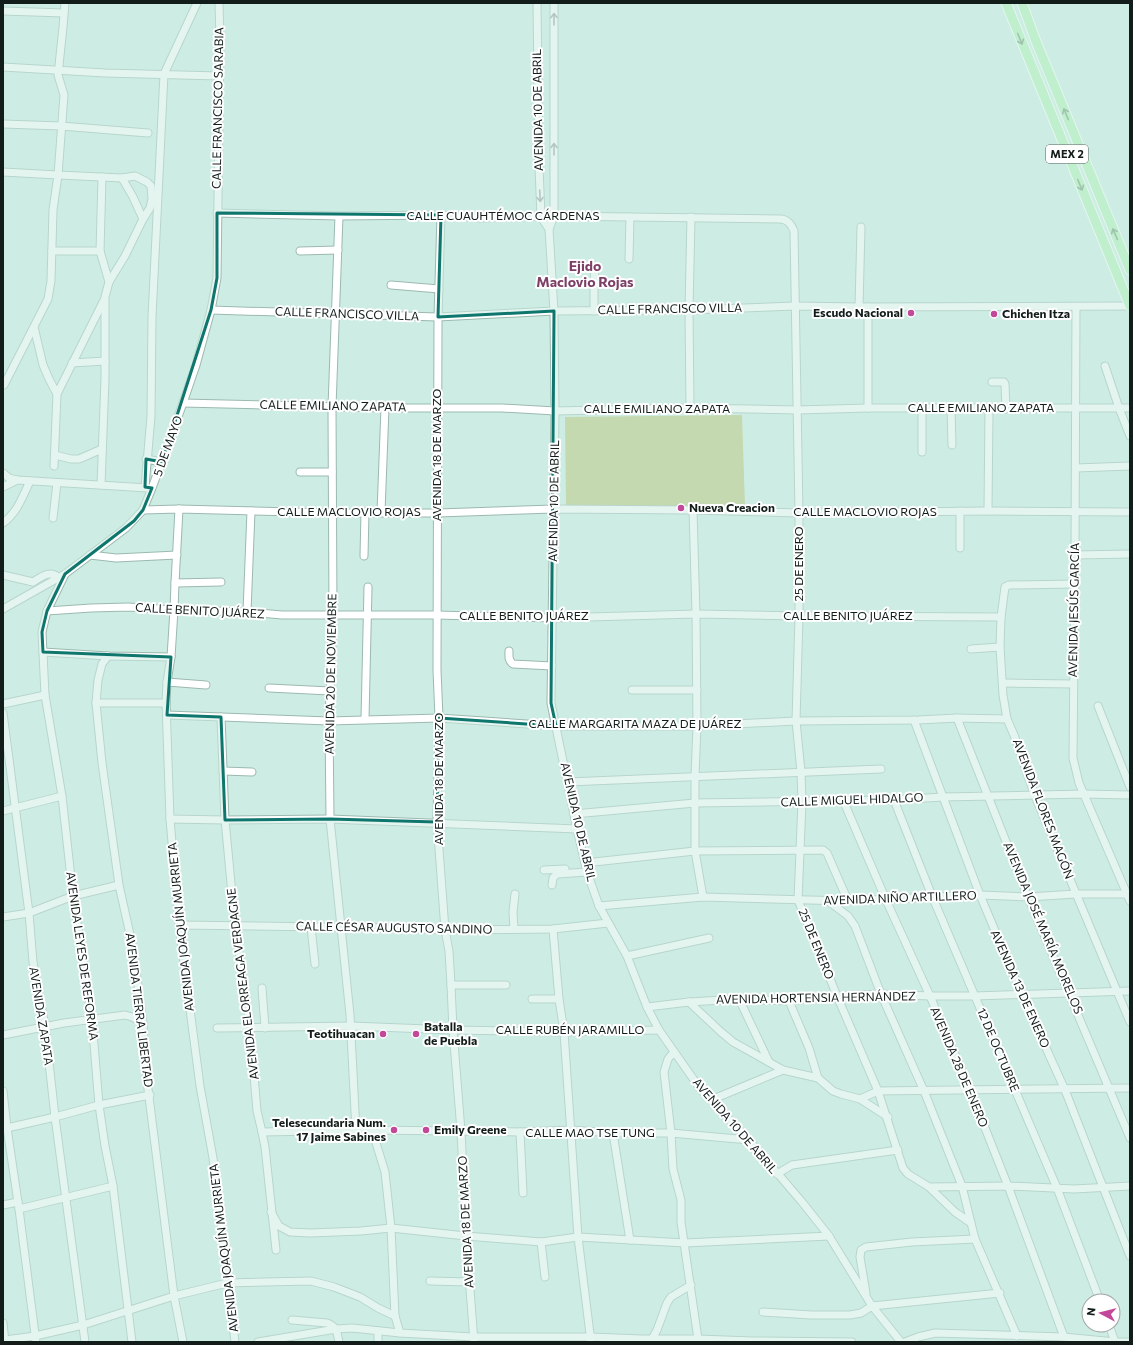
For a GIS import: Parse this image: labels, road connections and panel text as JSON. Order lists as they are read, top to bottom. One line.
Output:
{"streets":{"main road":["MEX 2"],"street":["CALLE FRANCISCO SARABIA","AVENIDA 10 DE ABRIL","CALLE CUAUHTÉMOC CÁRDENAS","CALLE FRANCISCO VILLA","CALLE EMILIANO ZAPATA","5 DE MAYO","AVENIDA 18 DE MARZO","CALLE MACLOVIO ROJAS","25 DE ENERO","AVENIDA JESÚS GARCÍA","CALLE BENITO JUÁREZ","AVENIDA 20 DE NOVIEMBRE","CALLE MARGARITA MAZA DE JUÁREZ","CALLE MIGUEL HIDALGO","AVENIDA FLORES MAGÓN","AVENIDA NIÑO ARTILLERO","AVENIDA JOAQUÍN MURRIETA","CALLE CÉSAR AUGUSTO SANDINO","AVENIDA JOSÉ MARÍA MORELOS","AVENIDA LEYES DE REFORMA","AVENIDA ELORREAGA VERDAGNE","AVENIDA 13 DE ENERO","AVENIDA HORTENSIA HERNÁNDEZ","AVENIDA TIERRA LIBERTAD","AVENIDA ZAPATA","CALLE RUBÉN JARAMILLO","12 DE OCTUBRE","AVENIDA 28 DE ENERO","CALLE MAO TSE TUNG"]},"crossings":[["CALLE FRANCISCO SARABIA","CALLE CUAUHTÉMOC CÁRDENAS"],["CALLE FRANCISCO SARABIA","5 DE MAYO"],["AVENIDA 10 DE ABRIL","CALLE CUAUHTÉMOC CÁRDENAS"],["AVENIDA 10 DE ABRIL","CALLE FRANCISCO VILLA"],["AVENIDA 10 DE ABRIL","CALLE EMILIANO ZAPATA"],["AVENIDA 10 DE ABRIL","CALLE MACLOVIO ROJAS"],["AVENIDA 10 DE ABRIL","CALLE BENITO JUÁREZ"],["AVENIDA 10 DE ABRIL","CALLE MARGARITA MAZA DE JUÁREZ"],["AVENIDA 10 DE ABRIL","CALLE MIGUEL HIDALGO"],["AVENIDA 10 DE ABRIL","AVENIDA NIÑO ARTILLERO"],["AVENIDA 10 DE ABRIL","CALLE CÉSAR AUGUSTO SANDINO"],["AVENIDA 10 DE ABRIL","AVENIDA HORTENSIA HERNÁNDEZ"],["AVENIDA 10 DE ABRIL","CALLE RUBÉN JARAMILLO"],["AVENIDA 10 DE ABRIL","CALLE MAO TSE TUNG"],["MEX 2","CALLE FRANCISCO VILLA"],["CALLE CUAUHTÉMOC CÁRDENAS","5 DE MAYO"],["CALLE CUAUHTÉMOC CÁRDENAS","AVENIDA 18 DE MARZO"],["CALLE CUAUHTÉMOC CÁRDENAS","25 DE ENERO"],["CALLE CUAUHTÉMOC CÁRDENAS","AVENIDA 20 DE NOVIEMBRE"],["CALLE FRANCISCO VILLA","5 DE MAYO"],["CALLE FRANCISCO VILLA","AVENIDA 18 DE MARZO"],["CALLE FRANCISCO VILLA","25 DE ENERO"],["CALLE FRANCISCO VILLA","AVENIDA JESÚS GARCÍA"],["CALLE FRANCISCO VILLA","AVENIDA 20 DE NOVIEMBRE"],["CALLE EMILIANO ZAPATA","5 DE MAYO"],["CALLE EMILIANO ZAPATA","AVENIDA 18 DE MARZO"],["CALLE EMILIANO ZAPATA","25 DE ENERO"],["CALLE EMILIANO ZAPATA","AVENIDA JESÚS GARCÍA"],["CALLE EMILIANO ZAPATA","AVENIDA 20 DE NOVIEMBRE"],["5 DE MAYO","CALLE MACLOVIO ROJAS"],["5 DE MAYO","AVENIDA LEYES DE REFORMA"],["AVENIDA 18 DE MARZO","CALLE MACLOVIO ROJAS"],["AVENIDA 18 DE MARZO","CALLE BENITO JUÁREZ"],["AVENIDA 18 DE MARZO","CALLE MARGARITA MAZA DE JUÁREZ"],["AVENIDA 18 DE MARZO","CALLE CÉSAR AUGUSTO SANDINO"],["AVENIDA 18 DE MARZO","CALLE RUBÉN JARAMILLO"],["AVENIDA 18 DE MARZO","CALLE MAO TSE TUNG"],["CALLE MACLOVIO ROJAS","25 DE ENERO"],["CALLE MACLOVIO ROJAS","AVENIDA JESÚS GARCÍA"],["CALLE MACLOVIO ROJAS","AVENIDA 20 DE NOVIEMBRE"],["CALLE MACLOVIO ROJAS","AVENIDA JOAQUÍN MURRIETA"],["25 DE ENERO","CALLE BENITO JUÁREZ"],["25 DE ENERO","CALLE MARGARITA MAZA DE JUÁREZ"],["25 DE ENERO","CALLE MIGUEL HIDALGO"],["25 DE ENERO","AVENIDA NIÑO ARTILLERO"],["25 DE ENERO","AVENIDA HORTENSIA HERNÁNDEZ"],["AVENIDA JESÚS GARCÍA","CALLE MIGUEL HIDALGO"],["AVENIDA JESÚS GARCÍA","AVENIDA FLORES MAGÓN"],["AVENIDA JESÚS GARCÍA","AVENIDA NIÑO ARTILLERO"],["CALLE BENITO JUÁREZ","AVENIDA 20 DE NOVIEMBRE"],["CALLE BENITO JUÁREZ","AVENIDA FLORES MAGÓN"],["CALLE BENITO JUÁREZ","AVENIDA JOAQUÍN MURRIETA"],["CALLE BENITO JUÁREZ","AVENIDA LEYES DE REFORMA"],["AVENIDA 20 DE NOVIEMBRE","CALLE MARGARITA MAZA DE JUÁREZ"],["AVENIDA 20 DE NOVIEMBRE","CALLE CÉSAR AUGUSTO SANDINO"],["AVENIDA 20 DE NOVIEMBRE","CALLE RUBÉN JARAMILLO"],["AVENIDA 20 DE NOVIEMBRE","CALLE MAO TSE TUNG"],["CALLE MARGARITA MAZA DE JUÁREZ","AVENIDA FLORES MAGÓN"],["CALLE MARGARITA MAZA DE JUÁREZ","AVENIDA JOAQUÍN MURRIETA"],["CALLE MARGARITA MAZA DE JUÁREZ","AVENIDA JOSÉ MARÍA MORELOS"],["CALLE MARGARITA MAZA DE JUÁREZ","AVENIDA ELORREAGA VERDAGNE"],["CALLE MARGARITA MAZA DE JUÁREZ","AVENIDA 13 DE ENERO"],["CALLE MIGUEL HIDALGO","AVENIDA FLORES MAGÓN"],["CALLE MIGUEL HIDALGO","AVENIDA JOSÉ MARÍA MORELOS"],["CALLE MIGUEL HIDALGO","AVENIDA 13 DE ENERO"],["CALLE MIGUEL HIDALGO","12 DE OCTUBRE"],["CALLE MIGUEL HIDALGO","AVENIDA 28 DE ENERO"],["AVENIDA FLORES MAGÓN","AVENIDA NIÑO ARTILLERO"],["AVENIDA FLORES MAGÓN","AVENIDA HORTENSIA HERNÁNDEZ"],["AVENIDA NIÑO ARTILLERO","AVENIDA JOSÉ MARÍA MORELOS"],["AVENIDA NIÑO ARTILLERO","AVENIDA 13 DE ENERO"],["AVENIDA NIÑO ARTILLERO","12 DE OCTUBRE"],["AVENIDA NIÑO ARTILLERO","AVENIDA 28 DE ENERO"],["AVENIDA JOAQUÍN MURRIETA","CALLE CÉSAR AUGUSTO SANDINO"],["CALLE CÉSAR AUGUSTO SANDINO","AVENIDA ELORREAGA VERDAGNE"],["AVENIDA JOSÉ MARÍA MORELOS","AVENIDA HORTENSIA HERNÁNDEZ"],["AVENIDA ELORREAGA VERDAGNE","CALLE RUBÉN JARAMILLO"],["AVENIDA ELORREAGA VERDAGNE","CALLE MAO TSE TUNG"],["AVENIDA 13 DE ENERO","AVENIDA HORTENSIA HERNÁNDEZ"],["AVENIDA HORTENSIA HERNÁNDEZ","12 DE OCTUBRE"],["AVENIDA HORTENSIA HERNÁNDEZ","AVENIDA 28 DE ENERO"]],"districts":["Ejido Maclovio Rojas"],"places":["Escudo Nacional","Chichen Itza","Nueva Creacion","Teotihuacan","Batalla de Puebla","Telesecundaria Num. 17 Jaime Sabines","Emily Greene"],"north":"left"}
